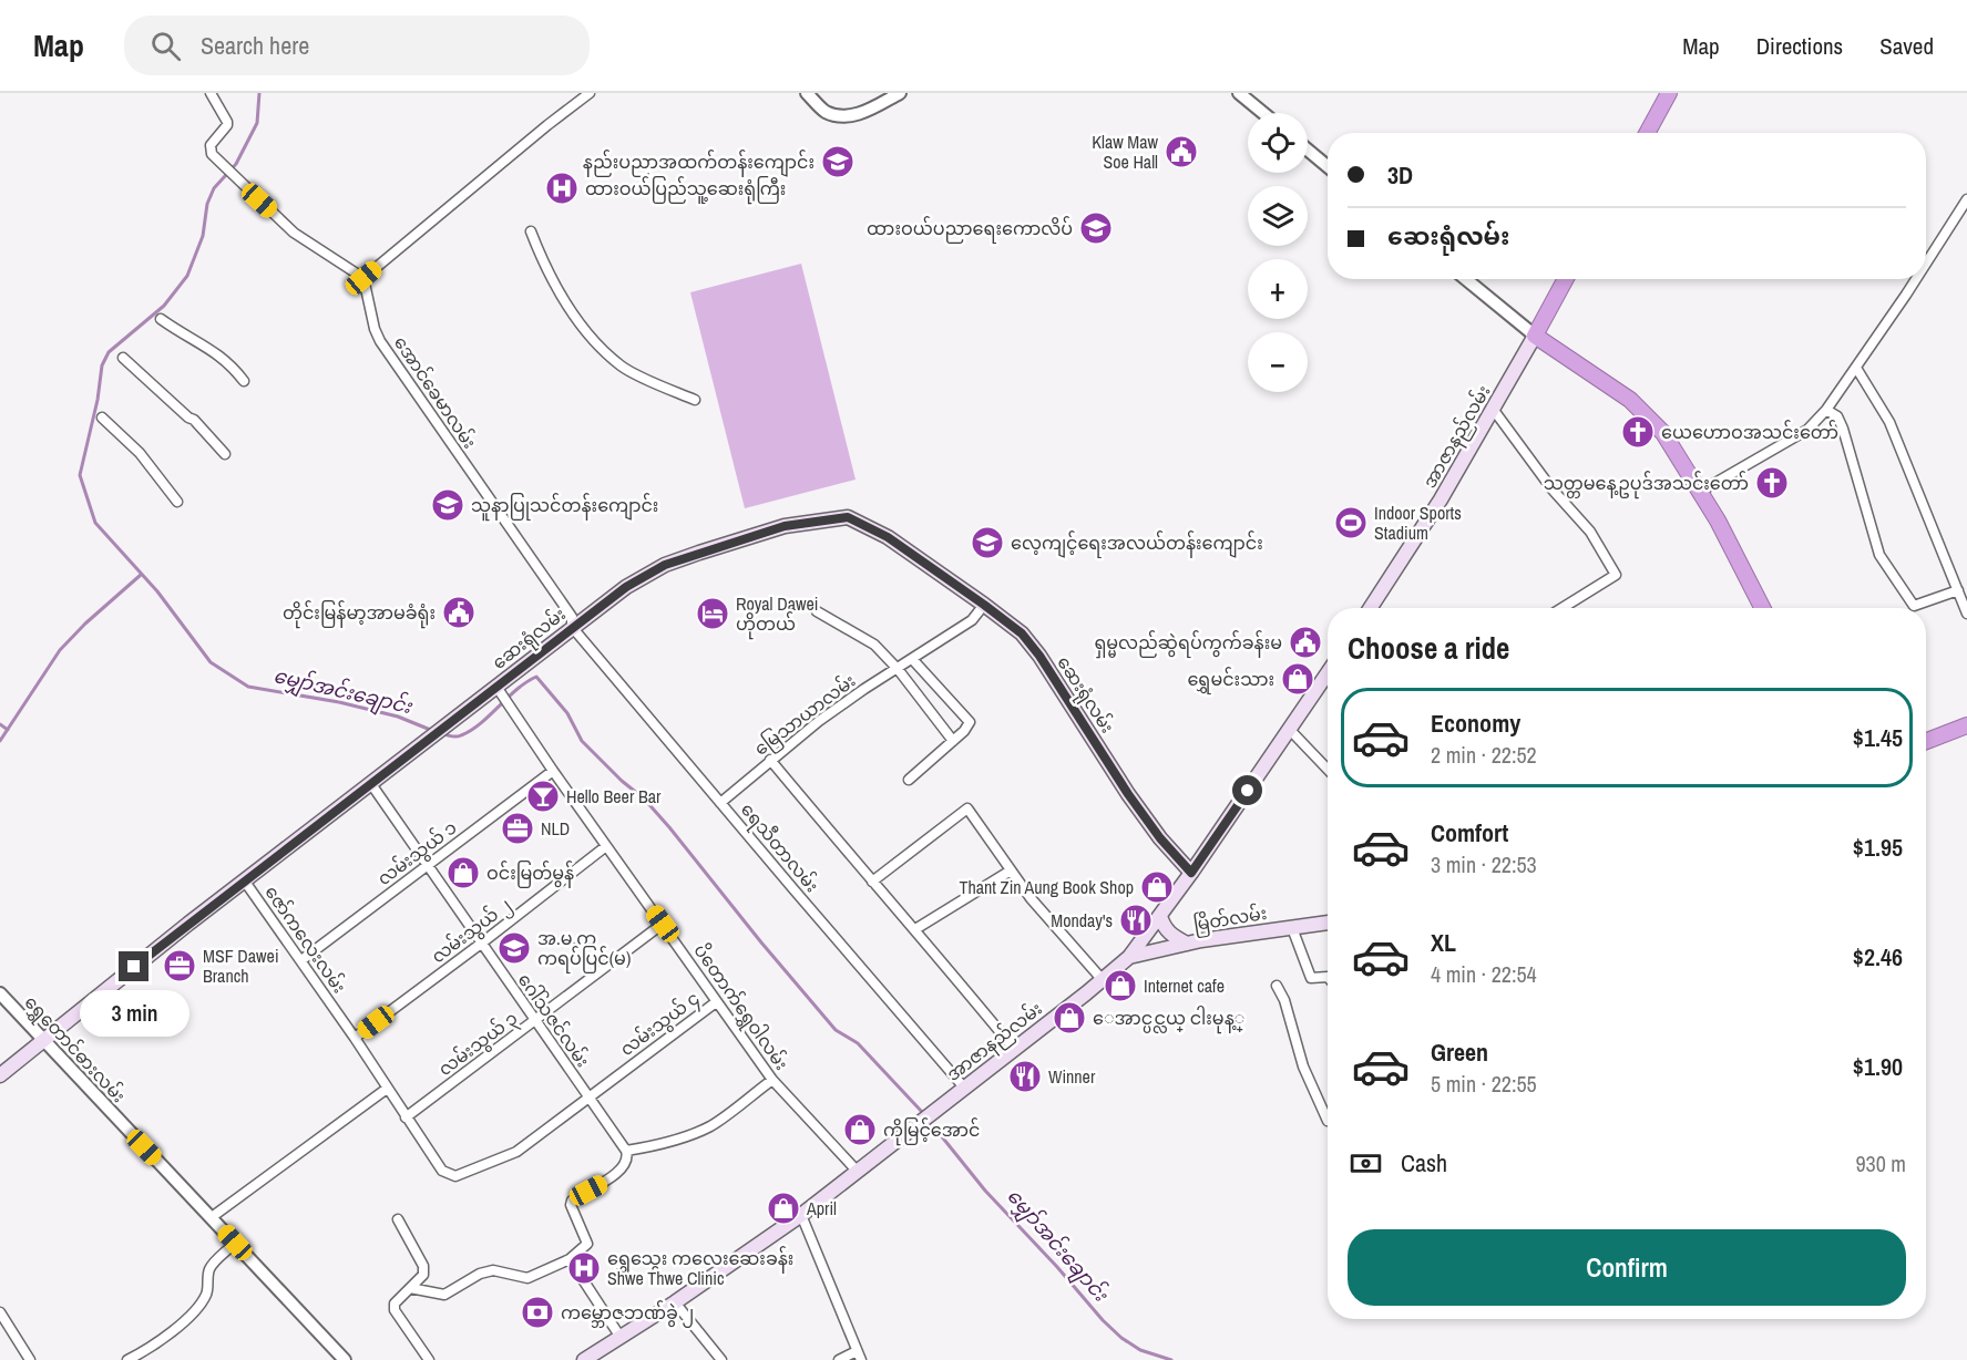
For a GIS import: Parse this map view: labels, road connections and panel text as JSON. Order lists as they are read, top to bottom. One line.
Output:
{"streets":{"highway":["အာဇာနည်လမ်း"],"main road":["ဆေးရုံလမ်း","မြိတ်လမ်း"],"street":["အောင်ခေမာလမ်း","မြေသာယာလမ်း","ရေသီတာလမ်း","လမ်းသွယ် ၁","လမ်းသွယ် ၂","ဇော်ကလေးလမ်း","ပိတောက်ရွှေဝါလမ်း","ဂေါ်သဇင်လမ်း","လမ်းသွယ် ၄","လမ်းသွယ် ၃","ရွှေတောင်ဓားလမ်း"]},"crossings":[["အောင်ခေမာလမ်း","ဆေးရုံလမ်း"],["အောင်ခေမာလမ်း","ရေသီတာလမ်း"],["အာဇာနည်လမ်း","ဆေးရုံလမ်း"],["အာဇာနည်လမ်း","ရေသီတာလမ်း"],["အာဇာနည်လမ်း","မြိတ်လမ်း"],["အာဇာနည်လမ်း","ပိတောက်ရွှေဝါလမ်း"],["ဆေးရုံလမ်း","မြေသာယာလမ်း"],["ဆေးရုံလမ်း","ရေသီတာလမ်း"],["ဆေးရုံလမ်း","ဇော်ကလေးလမ်း"],["ဆေးရုံလမ်း","ပိတောက်ရွှေဝါလမ်း"],["ဆေးရုံလမ်း","ဂေါ်သဇင်လမ်း"],["ဆေးရုံလမ်း","ရွှေတောင်ဓားလမ်း"],["မြေသာယာလမ်း","ရေသီတာလမ်း"],["လမ်းသွယ် ၁","ဇော်ကလေးလမ်း"],["လမ်းသွယ် ၁","ပိတောက်ရွှေဝါလမ်း"],["လမ်းသွယ် ၁","ဂေါ်သဇင်လမ်း"],["လမ်းသွယ် ၂","ဇော်ကလေးလမ်း"],["လမ်းသွယ် ၂","ပိတောက်ရွှေဝါလမ်း"],["လမ်းသွယ် ၂","ဂေါ်သဇင်လမ်း"],["ဇော်ကလေးလမ်း","လမ်းသွယ် ၄"],["ဇော်ကလေးလမ်း","လမ်းသွယ် ၃"],["ပိတောက်ရွှေဝါလမ်း","လမ်းသွယ် ၄"],["ပိတောက်ရွှေဝါလမ်း","လမ်းသွယ် ၃"],["ဂေါ်သဇင်လမ်း","လမ်းသွယ် ၄"],["ဂေါ်သဇင်လမ်း","လမ်းသွယ် ၃"]],"water":["မျှော်အင်းချောင်း"],"places":{"public building":["Klaw Maw Soe Hall","တိုင်းမြန်မာ့အာမခံရုံး","ရှမ္မလည်ဆွဲရပ်ကွက်ခန်းမ"],"school or university":["နည်းပညာအထက်တန်းကျောင်း","ထားဝယ်ပညာရေးကောလိပ်","သူနာပြုသင်တန်းကျောင်း","လေ့ကျင့်ရေးအလယ်တန်းကျောင်း","အ.မ.က ကရပ်ပြင်(မ)"],"hospital":["ထားဝယ်ပြည်သူ့ဆေးရုံကြီး","ရွှေသွေး ကလေးဆေးခန်း Shwe Thwe Clinic"],"church":["ယေဟောဝအသင်းတော်","သတ္တမနေ့ဥပုဒ်အသင်းတော်"],"sports":["Indoor Sports Stadium"],"hotel":["Royal Dawei ဟိုတယ်"],"shop":["ရွှေမင်းသား","ဝင်းမြတ်မွန်","Thant Zin Aung Book Shop","Internet cafe","ေအာင္ပင္လယ္ ငါးမုန့္","ကိုမြင့်အောင်","April"],"bar":["Hello Beer Bar"],"office":["NLD","MSF Dawei Branch"],"restaurant":["Monday's","Winner"],"bank":["ကမ္ဘောဇဘဏ်ခွဲ ၂"]},"page":{"header":"Map","search":"Search here","nav":["Map","Directions","Saved"],"map_buttons":["+","−"],"banner":["3D","ဆေးရုံလမ်း"],"heading":"Choose a ride","list":[{"name":"Economy","note":"2 min · 22:52","value":"$1.45"},{"name":"Comfort","note":"3 min · 22:53","value":"$1.95"},{"name":"XL","note":"4 min · 22:54","value":"$2.46"},{"name":"Green","note":"5 min · 22:55","value":"$1.90"}],"bubble":"3 min","pay":["Cash","930 m"],"buttons":"Confirm"}}
